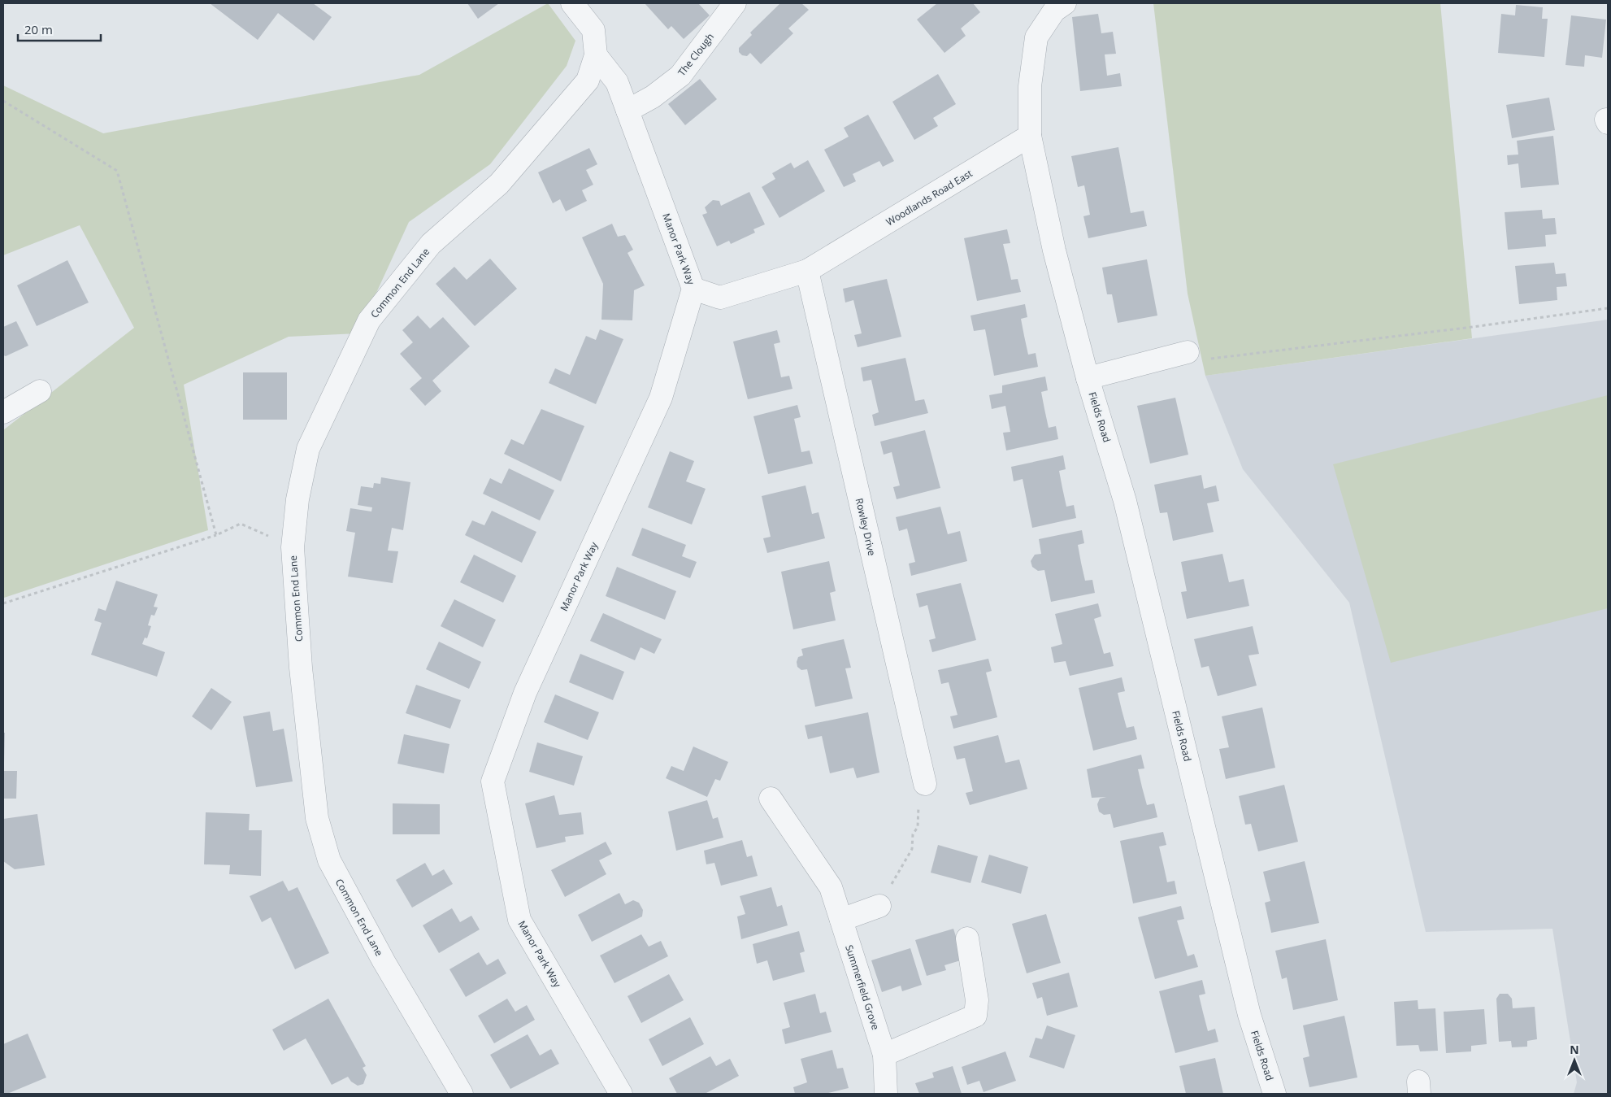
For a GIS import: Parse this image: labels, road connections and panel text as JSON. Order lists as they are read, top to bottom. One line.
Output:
{"streets":{"street":["The Clough","Woodlands Road East","Manor Park Way","Common End Lane","Fields Road","Rowley Drive","Summerfield Grove"]},"crossings":[["The Clough","Manor Park Way"],["Woodlands Road East","Manor Park Way"],["Woodlands Road East","Fields Road"],["Woodlands Road East","Rowley Drive"],["Manor Park Way","Common End Lane"]],"scale_bar":"20 m","north":"top"}
